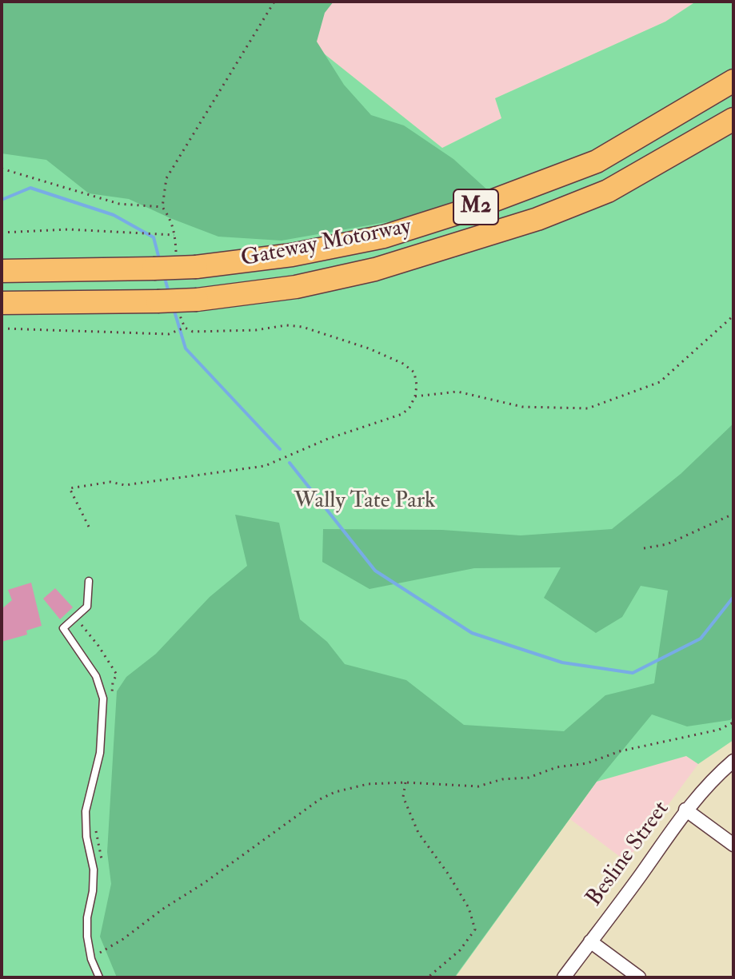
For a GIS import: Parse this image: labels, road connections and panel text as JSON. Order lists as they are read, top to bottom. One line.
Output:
{"streets":{"highway":["M2","Gateway Motorway"],"street":["Besline Street"]},"parks":["Wally Tate Park"]}
